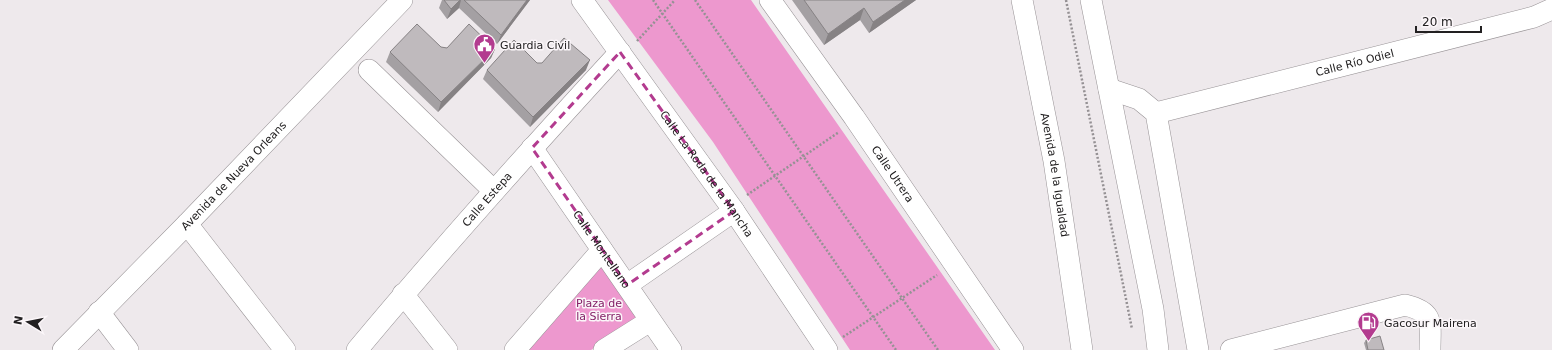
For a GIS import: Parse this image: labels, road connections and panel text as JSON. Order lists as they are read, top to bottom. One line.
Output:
{"streets":{"street":["Calle Río Odiel","Calle La Roda de la Mancha","Calle Utrera","Avenida de la Igualdad","Avenida de Nueva Orleans","Calle Estepa","Calle Montellano"]},"crossings":[["Calle La Roda de la Mancha","Calle Estepa"],["Calle Estepa","Calle Montellano"]],"parks":["Plaza de la Sierra"],"places":{"public building":["Guardia Civil"],"fuel station":["Gacosur Mairena"]},"scale_bar":"20 m","north":"left"}
